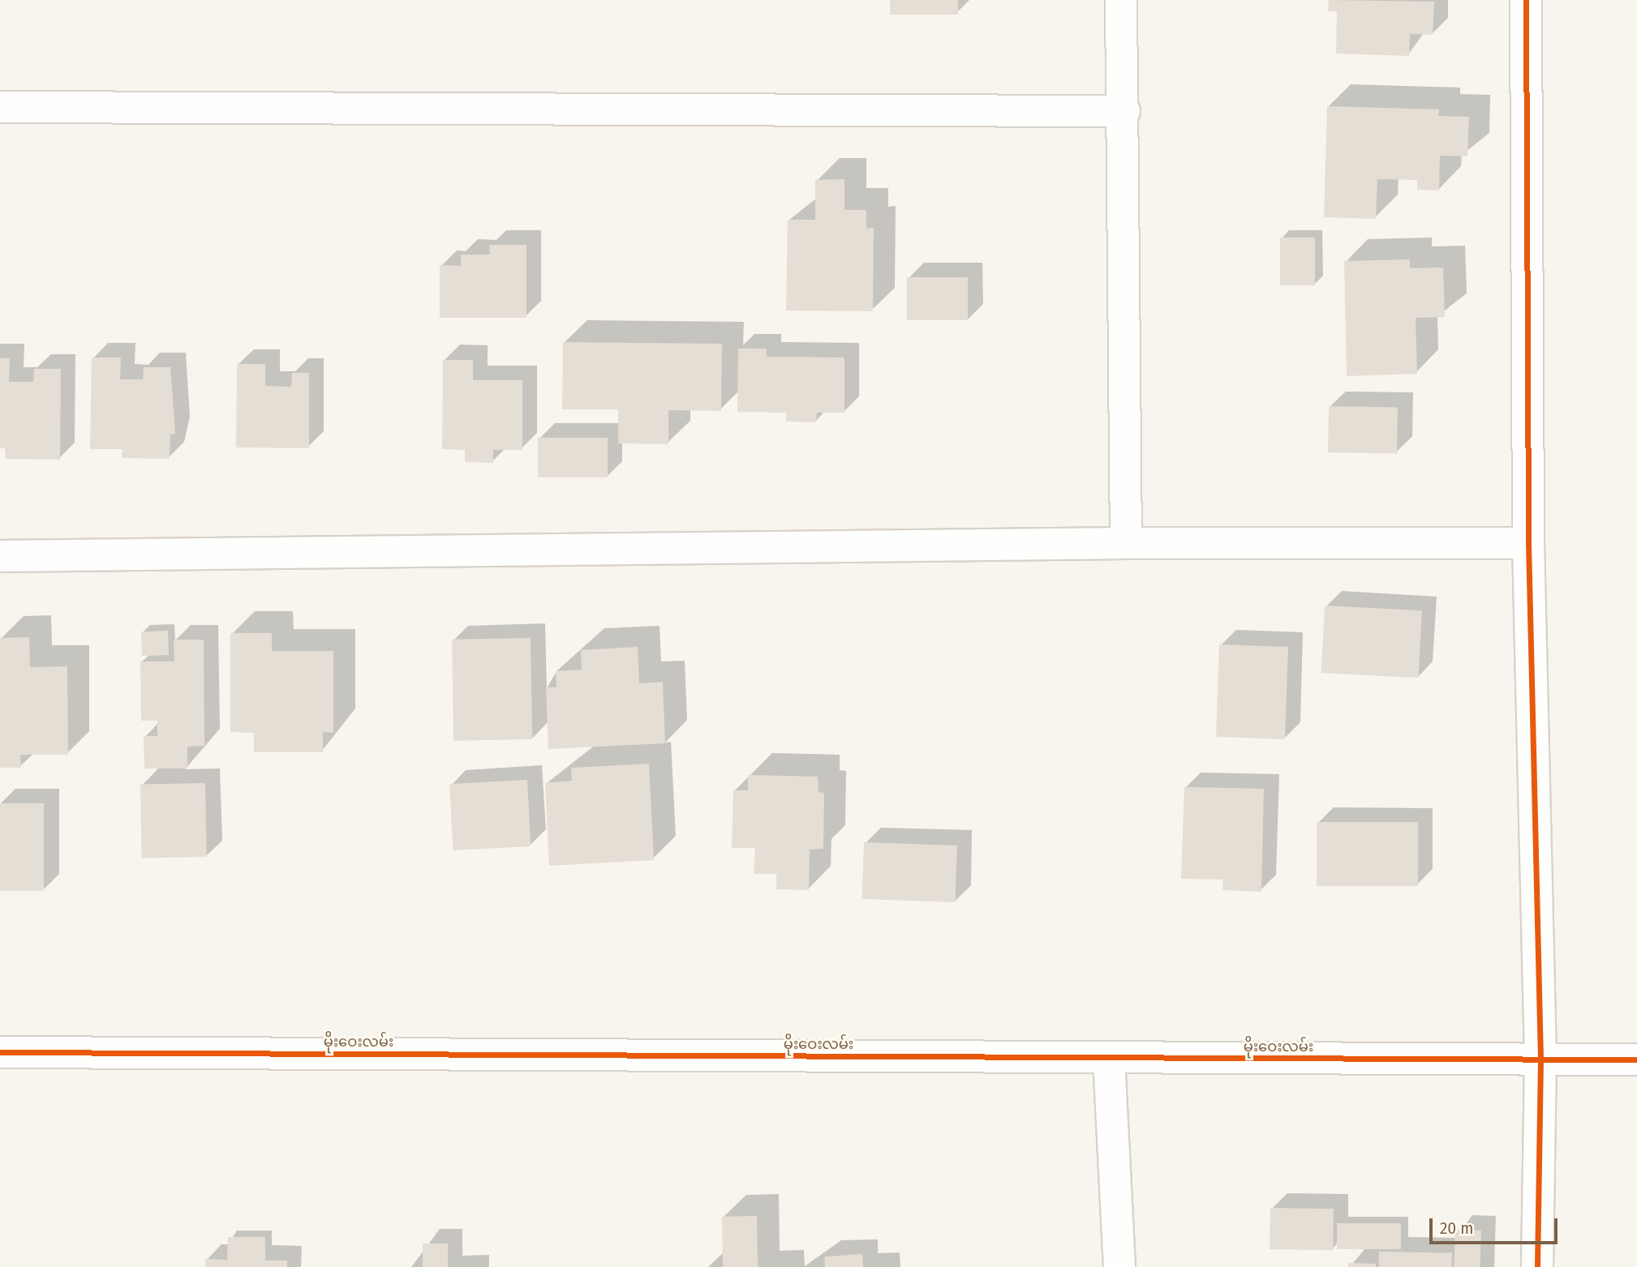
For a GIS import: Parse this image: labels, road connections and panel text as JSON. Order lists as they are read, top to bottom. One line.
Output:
{"streets":{"street":["မိုးဝေးလမ်း"]},"scale_bar":"20 m"}
